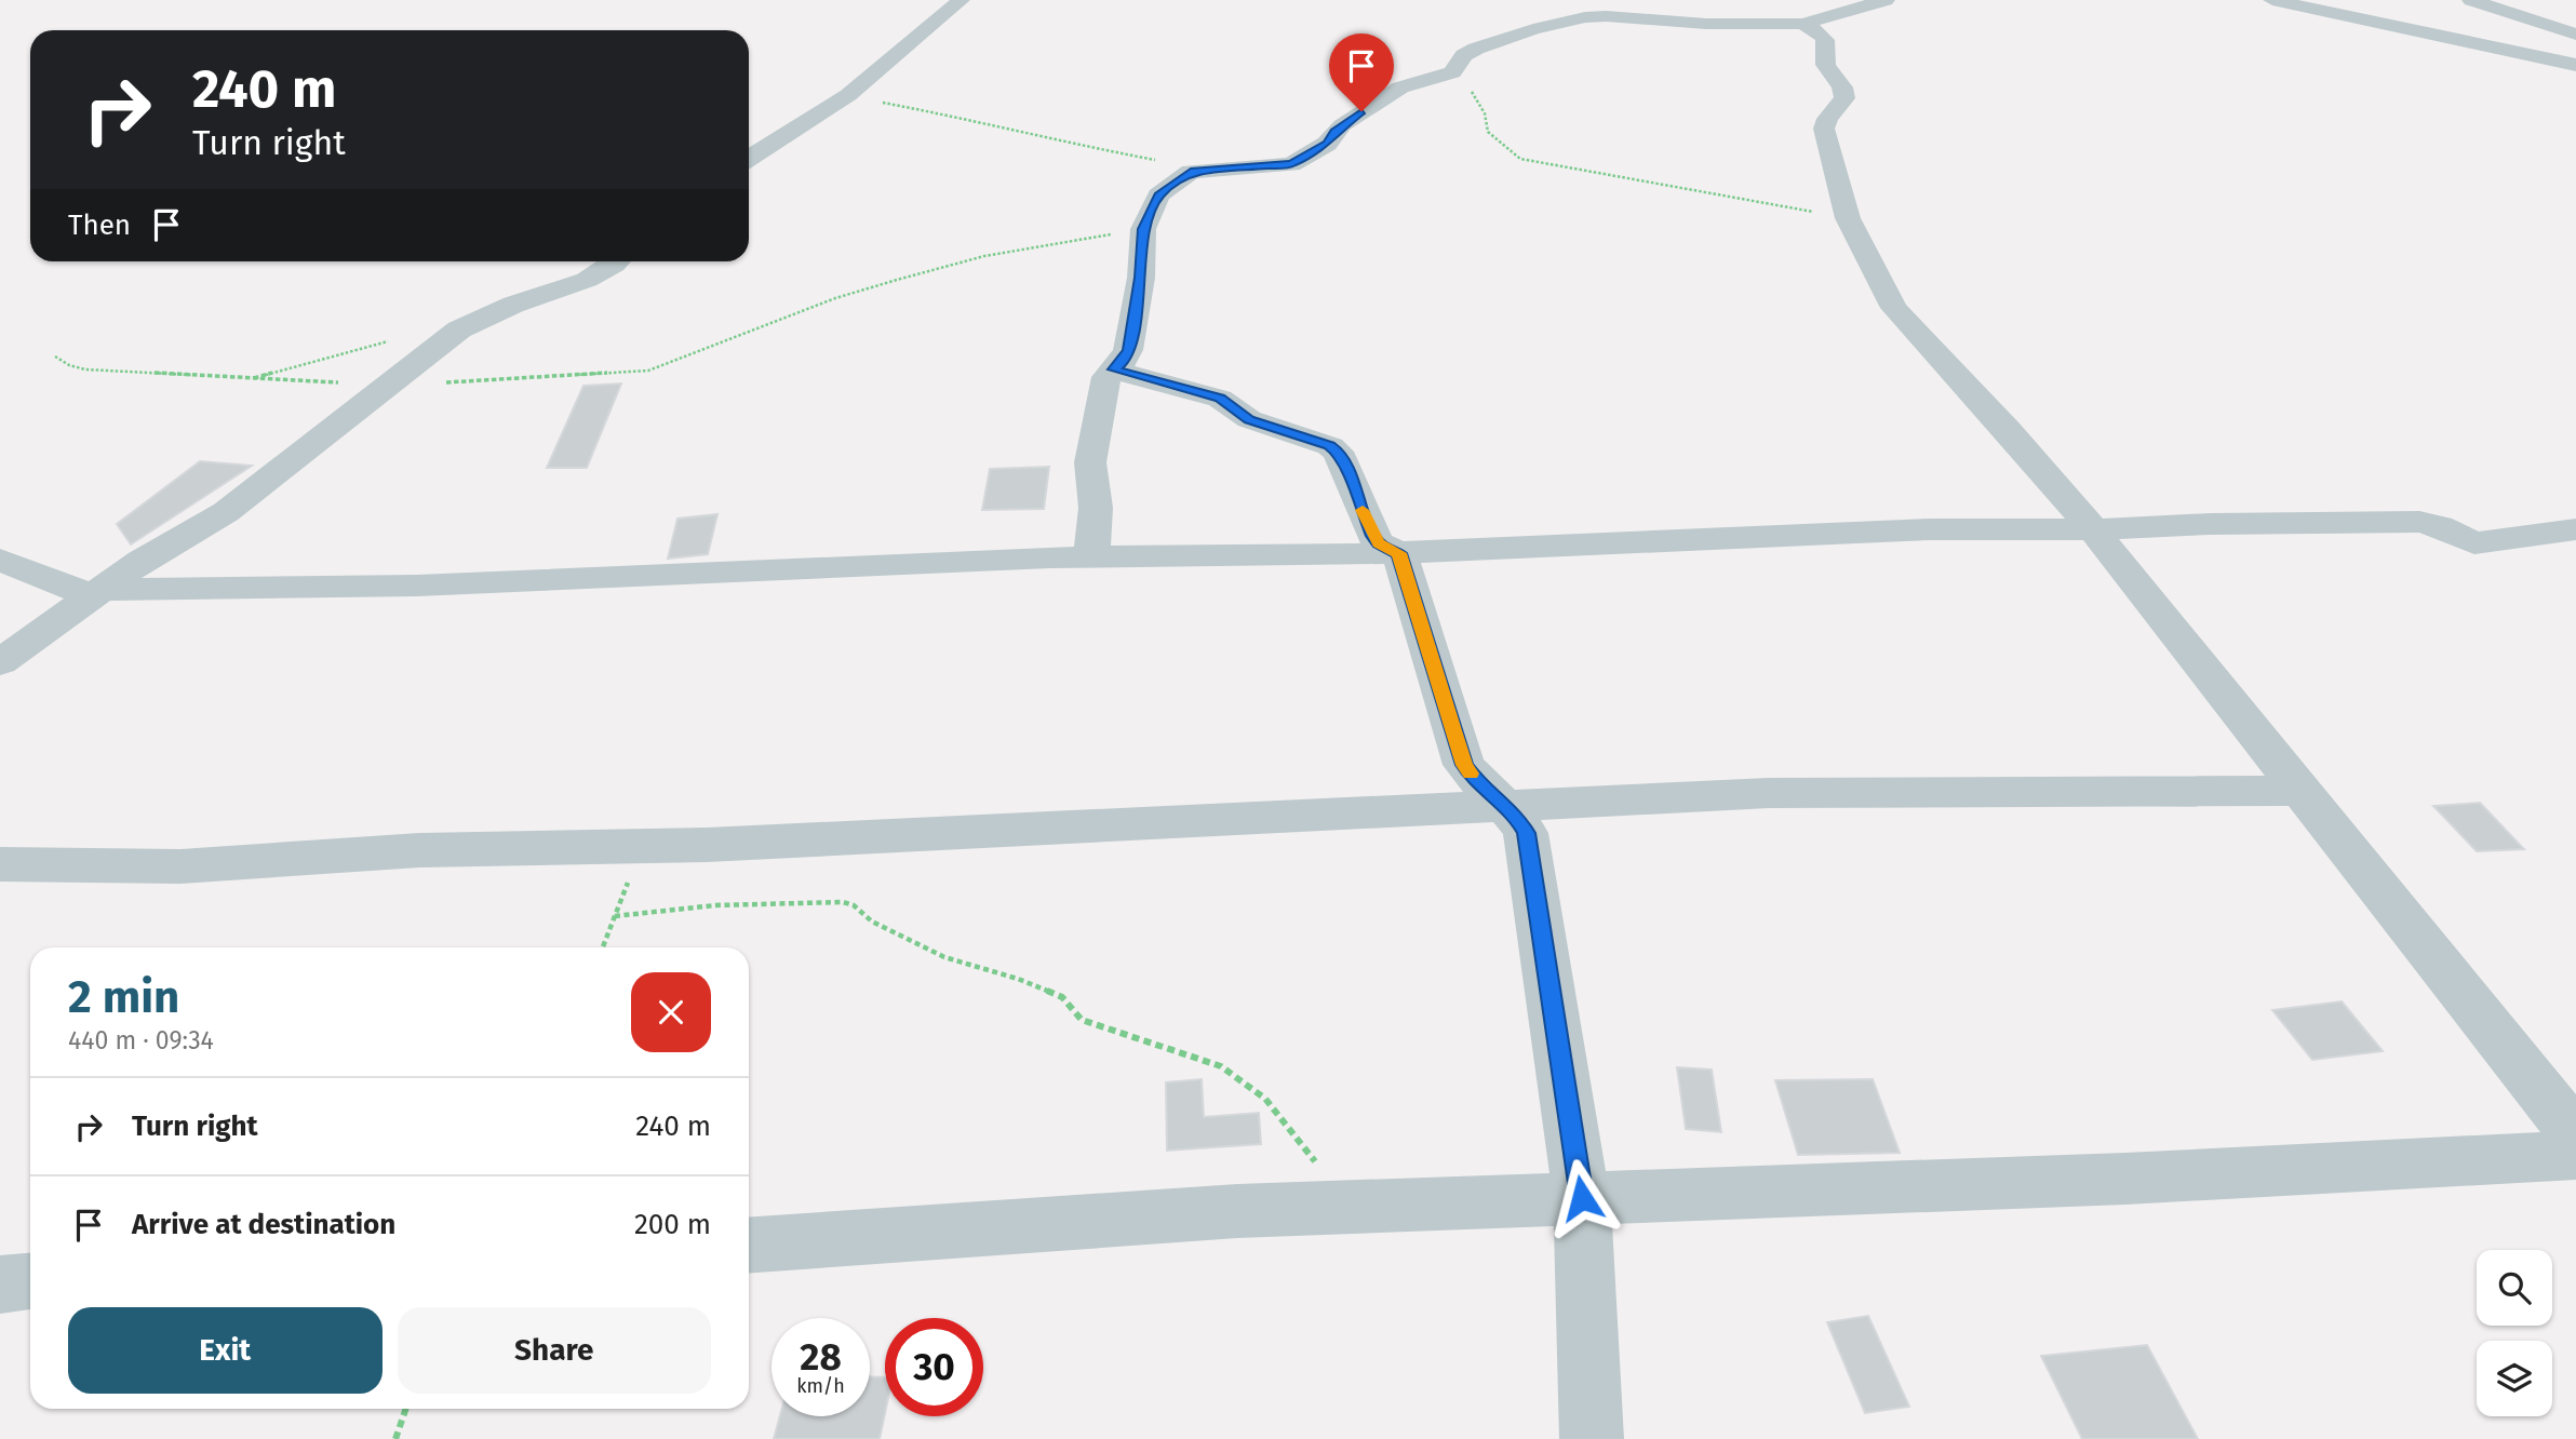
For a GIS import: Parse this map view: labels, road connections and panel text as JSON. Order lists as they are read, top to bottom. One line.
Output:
{"page":{"turn":["240 m","Turn right"],"then":"Then","heading":["2 min","440 m · 09:34"],"list":[{"name":"Turn right","value":"240 m"},{"name":"Arrive at destination","value":"200 m"}],"buttons":["Exit","Share"],"speed":"28 km/h","limit":"30"}}
